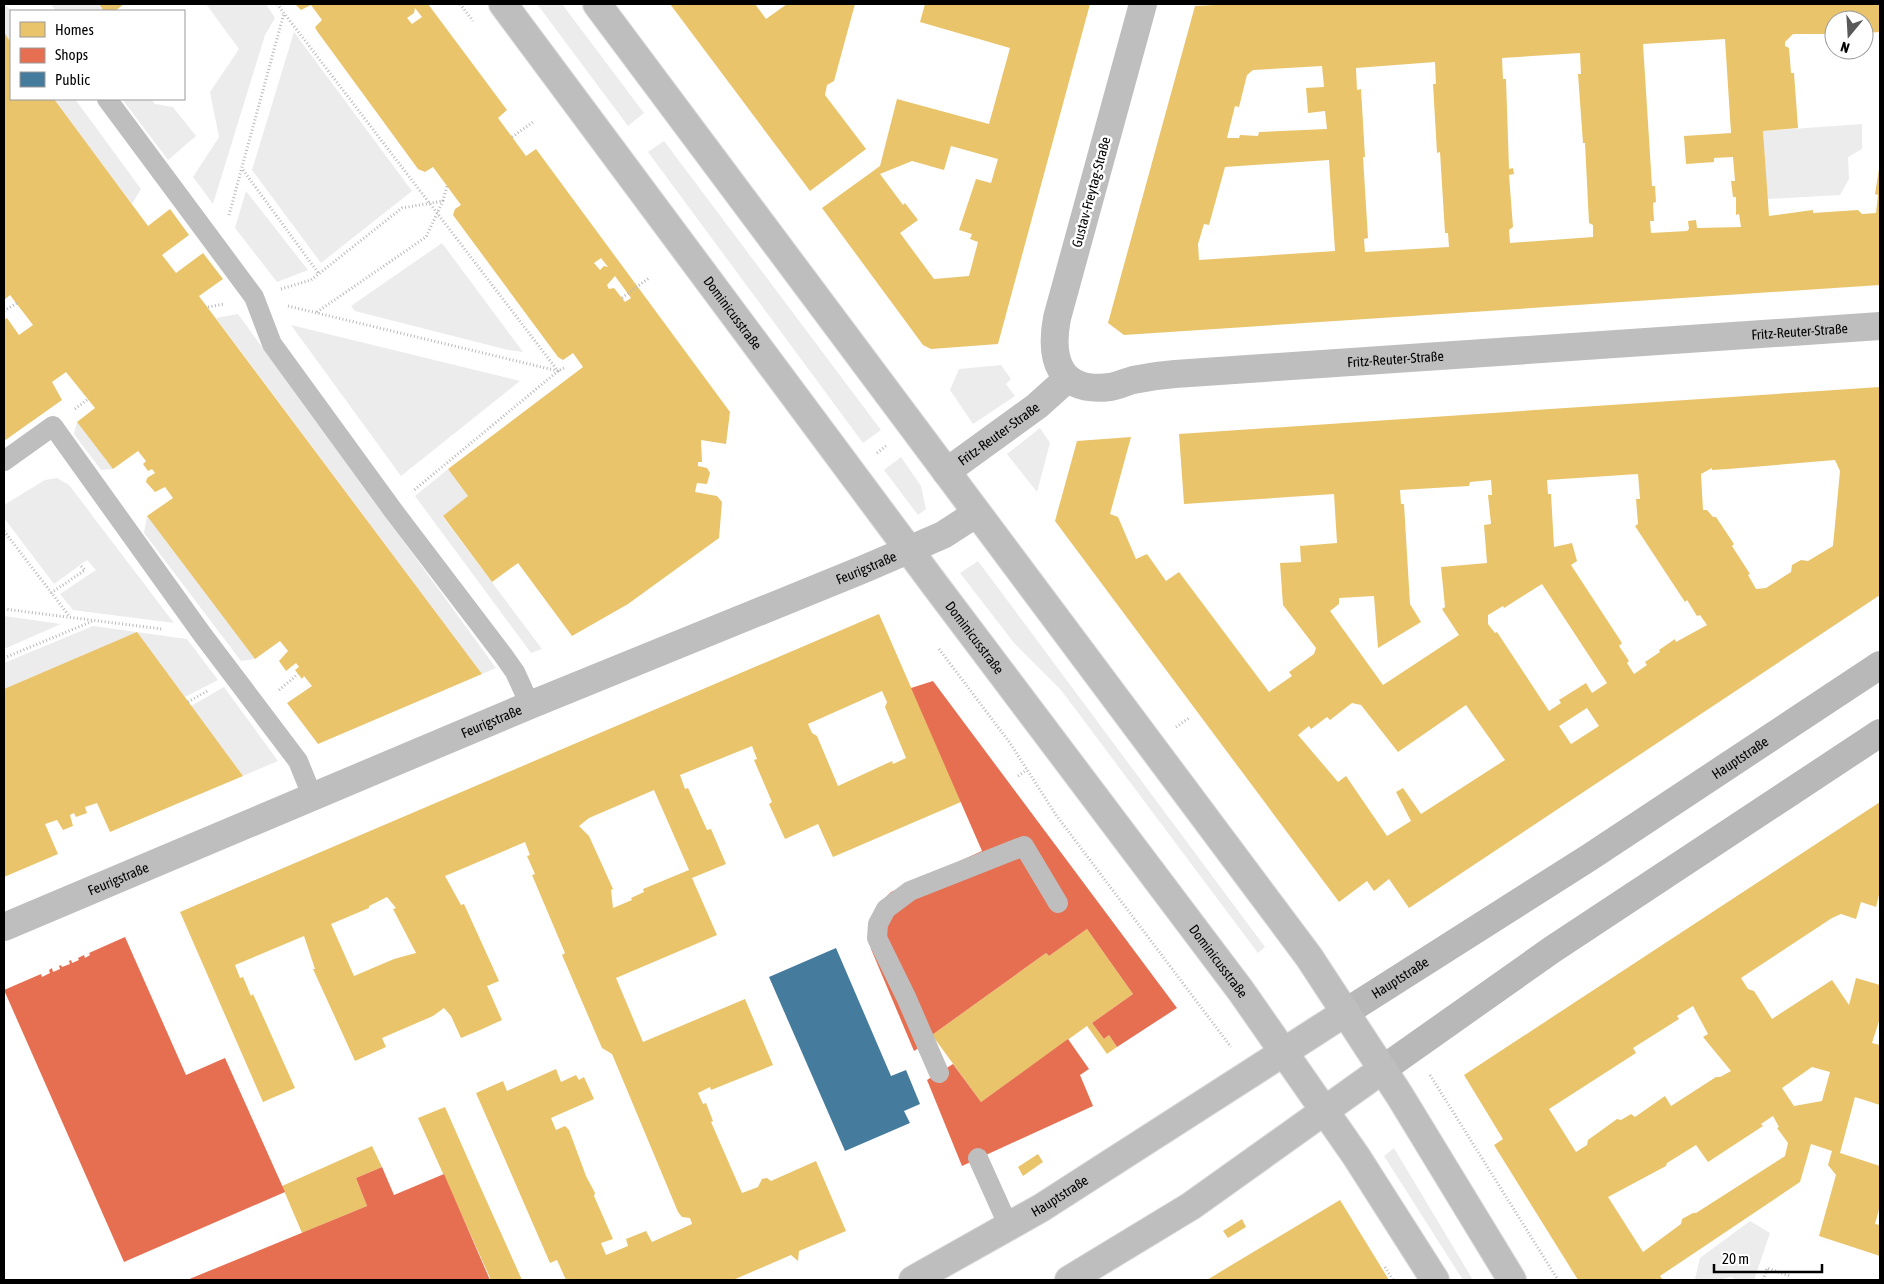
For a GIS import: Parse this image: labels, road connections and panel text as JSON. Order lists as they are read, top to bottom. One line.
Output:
{"streets":{"main road":["Gustav-Freytag-Straße","Dominicusstraße","Fritz-Reuter-Straße","Feurigstraße","Hauptstraße"]},"crossings":[["Gustav-Freytag-Straße","Fritz-Reuter-Straße"],["Dominicusstraße","Feurigstraße"],["Dominicusstraße","Hauptstraße"]],"legend":["Homes","Shops","Public"],"scale_bar":"20 m","north":"bottom"}
